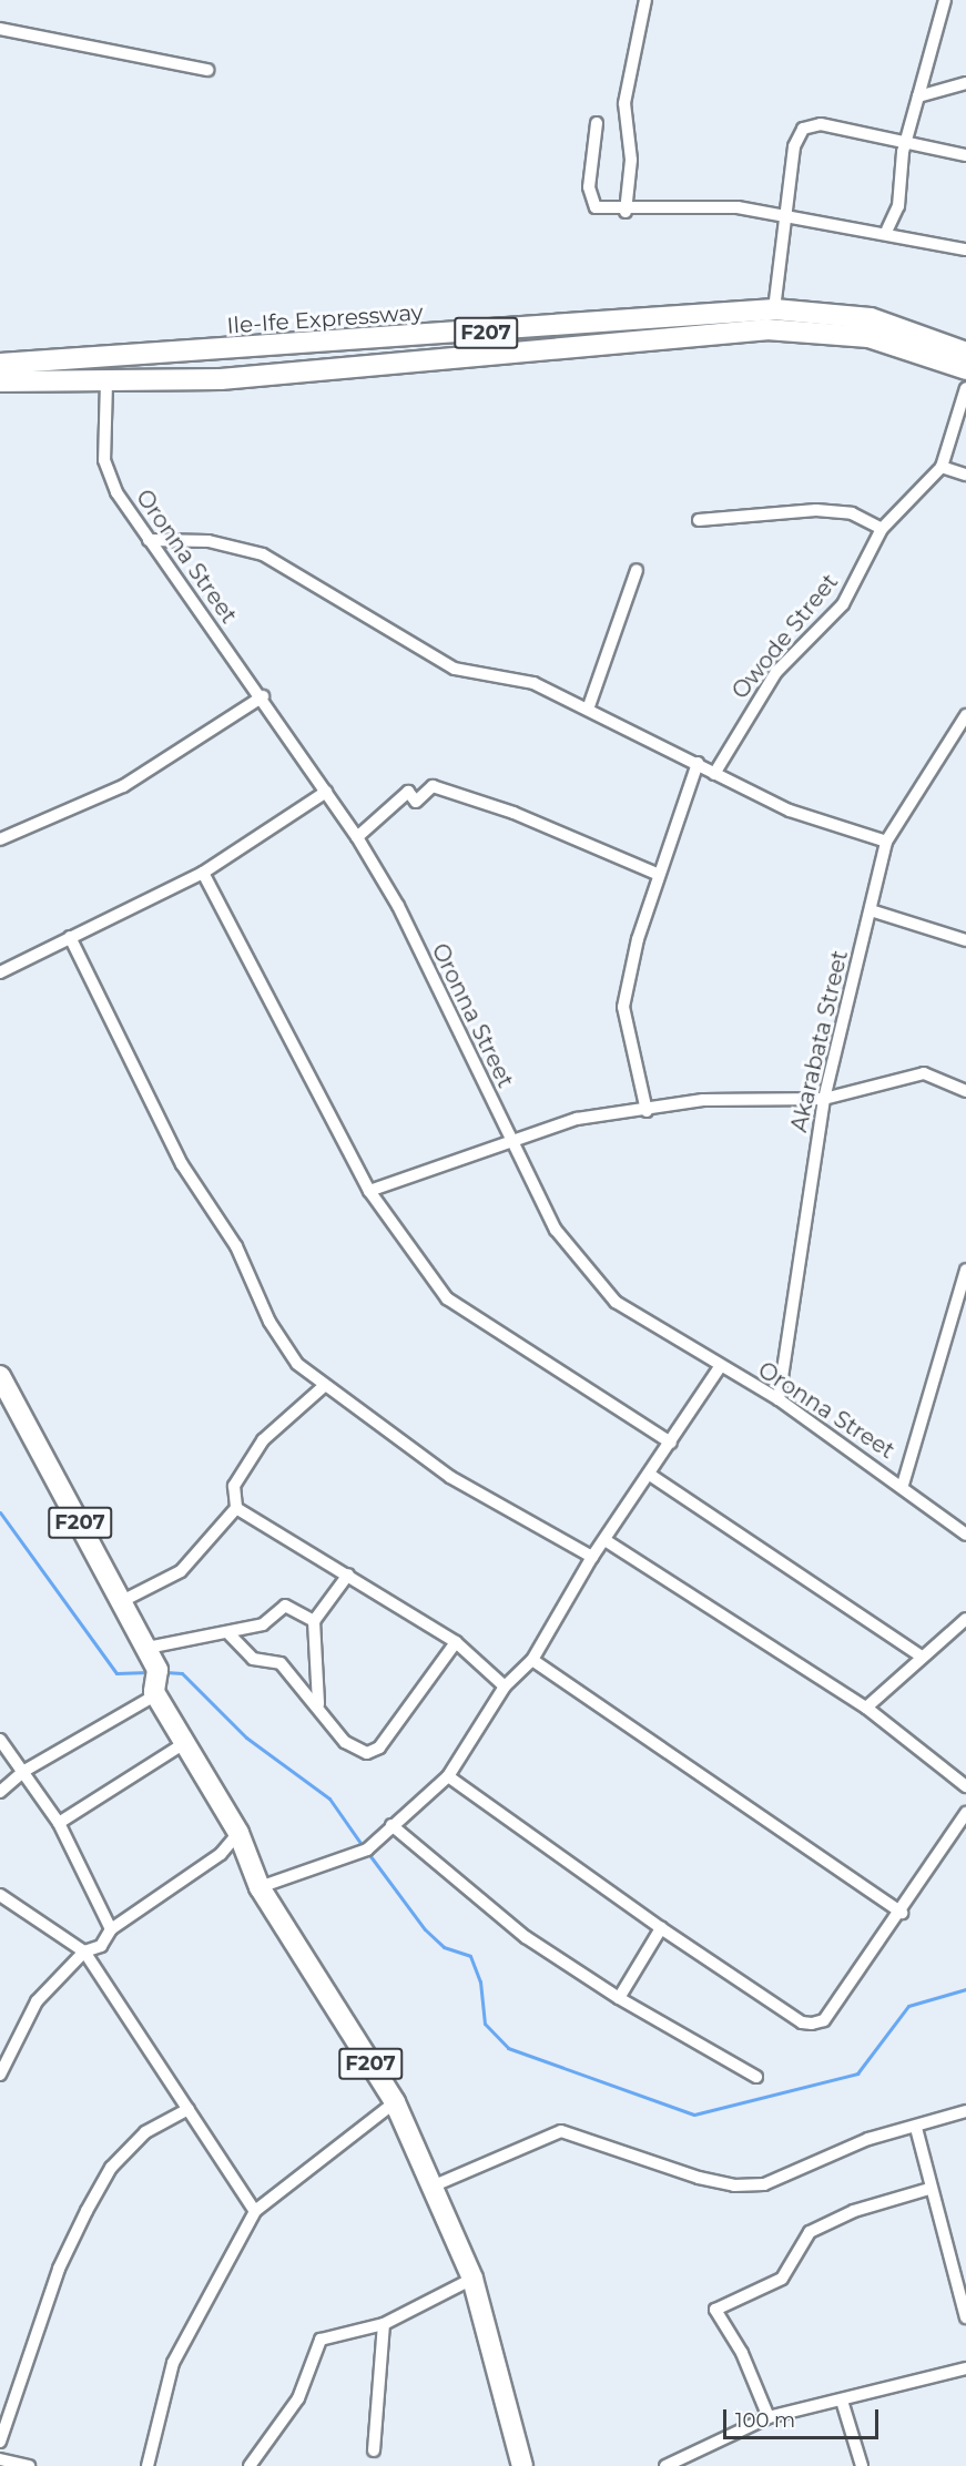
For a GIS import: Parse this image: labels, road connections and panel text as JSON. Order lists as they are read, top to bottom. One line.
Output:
{"streets":{"main road":["Ile-Ife Expressway","F207"],"street":["Oronna Street","Owode Street","Akarabata Street"]},"crossings":[["F207","Oronna Street"],["Oronna Street","Akarabata Street"]],"scale_bar":"100 m"}
